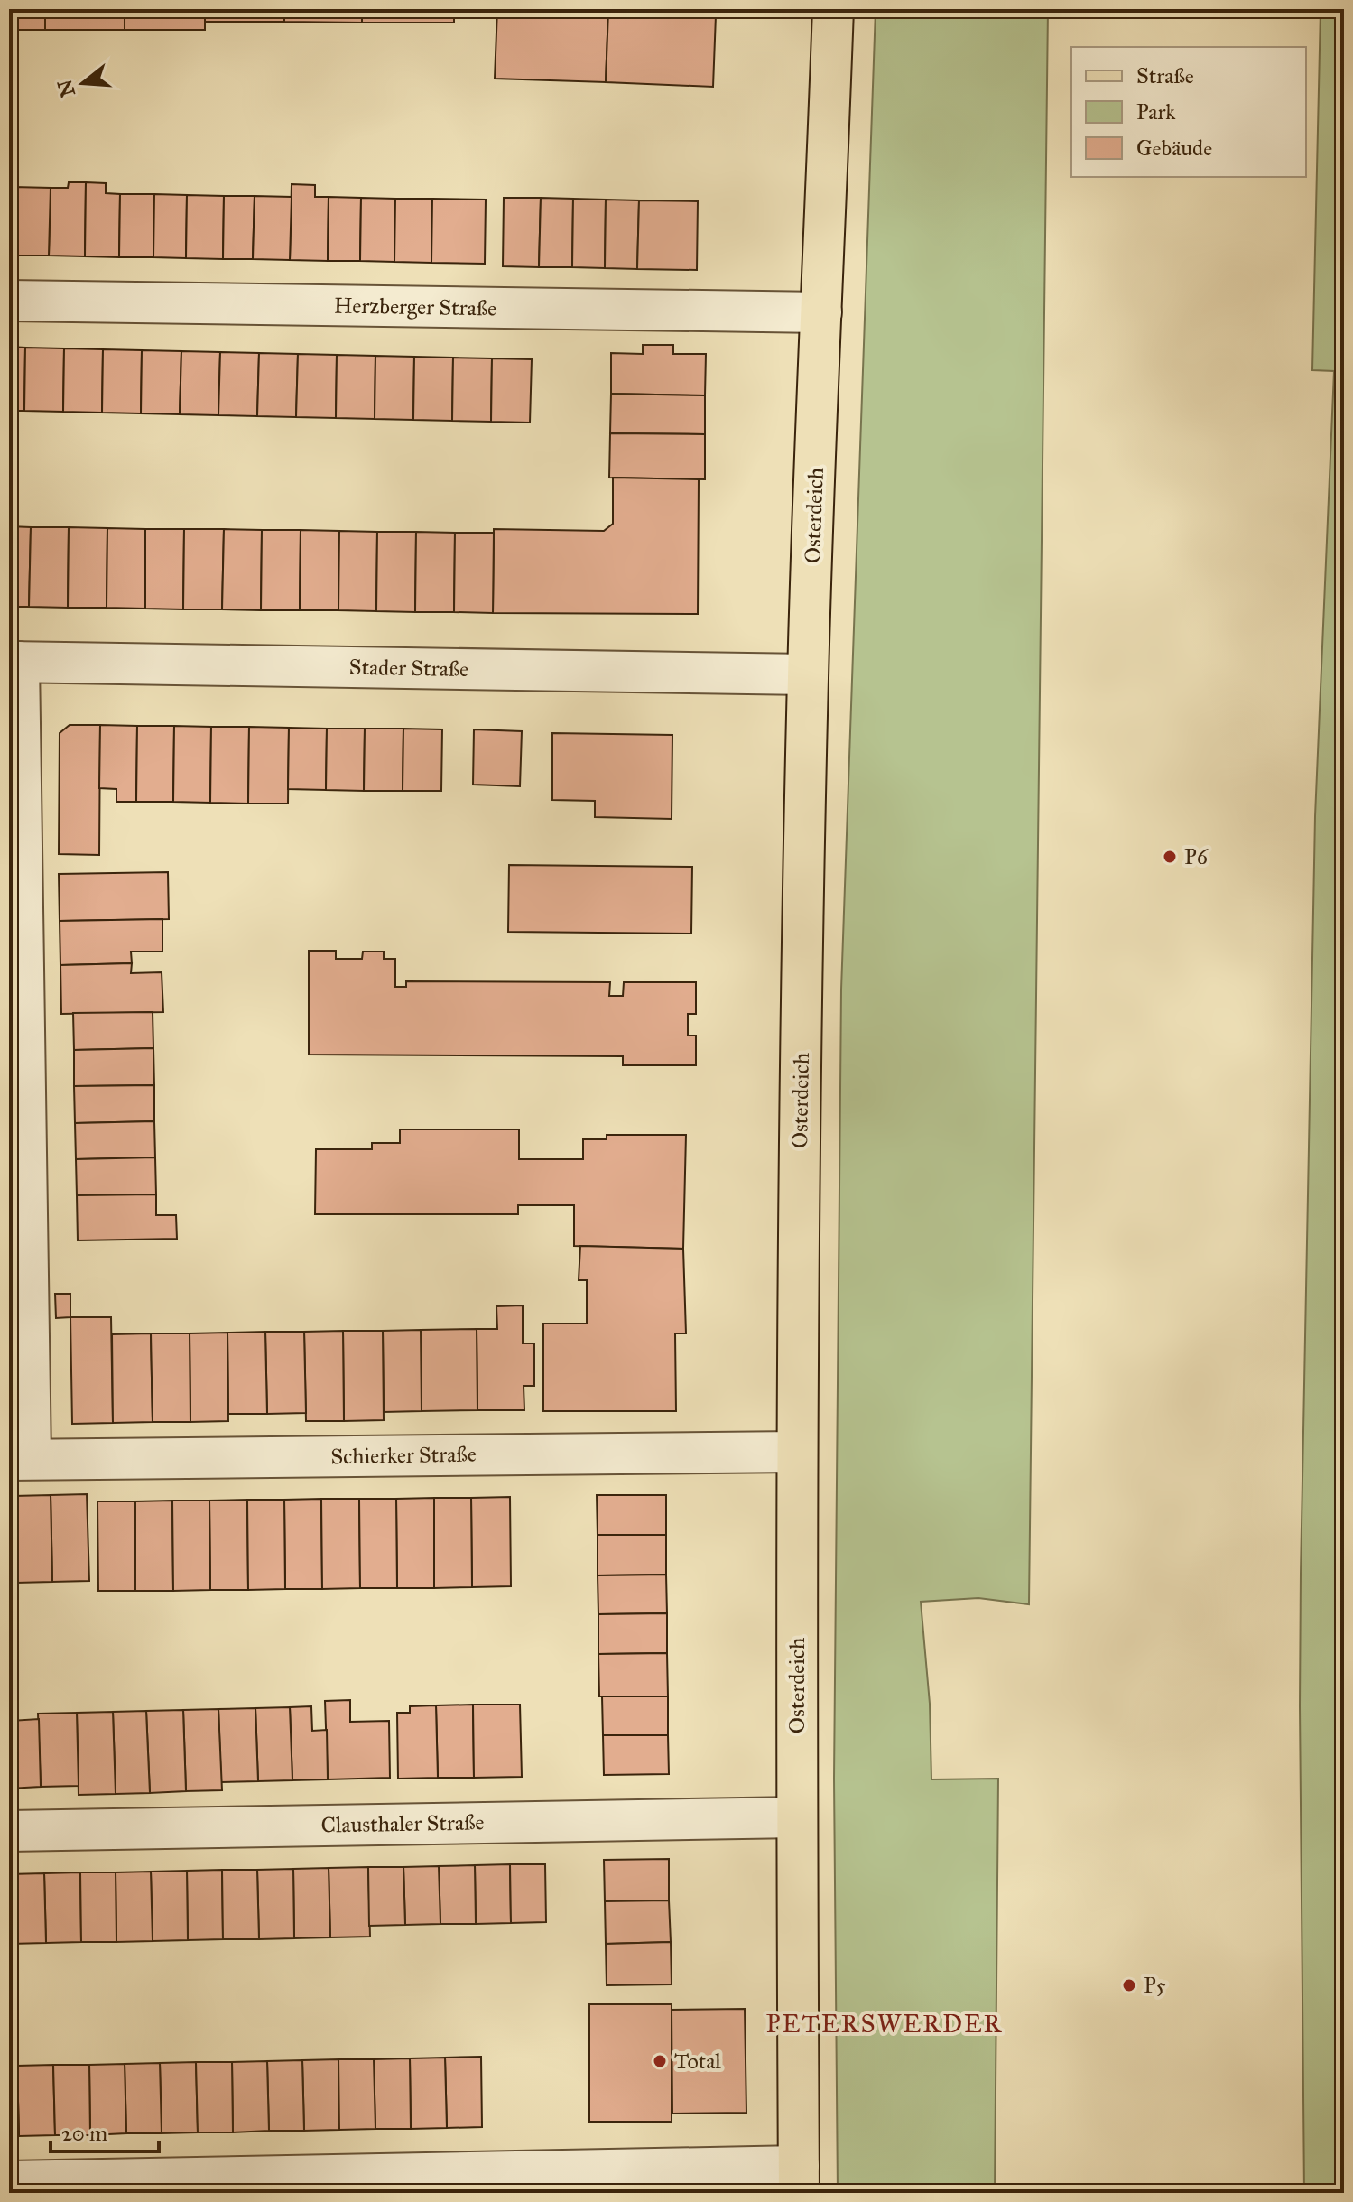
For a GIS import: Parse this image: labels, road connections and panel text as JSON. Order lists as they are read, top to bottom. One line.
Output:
{"streets":{"main road":["Osterdeich"],"street":["Herzberger Straße","Stader Straße","Schierker Straße","Clausthaler Straße"]},"crossings":[["Herzberger Straße","Osterdeich"],["Osterdeich","Stader Straße"],["Osterdeich","Schierker Straße"],["Osterdeich","Clausthaler Straße"]],"districts":["PETERSWERDER"],"places":["P6","P5","Total"],"legend":["Straße","Park","Gebäude"],"scale_bar":"20 m","north":"left"}
